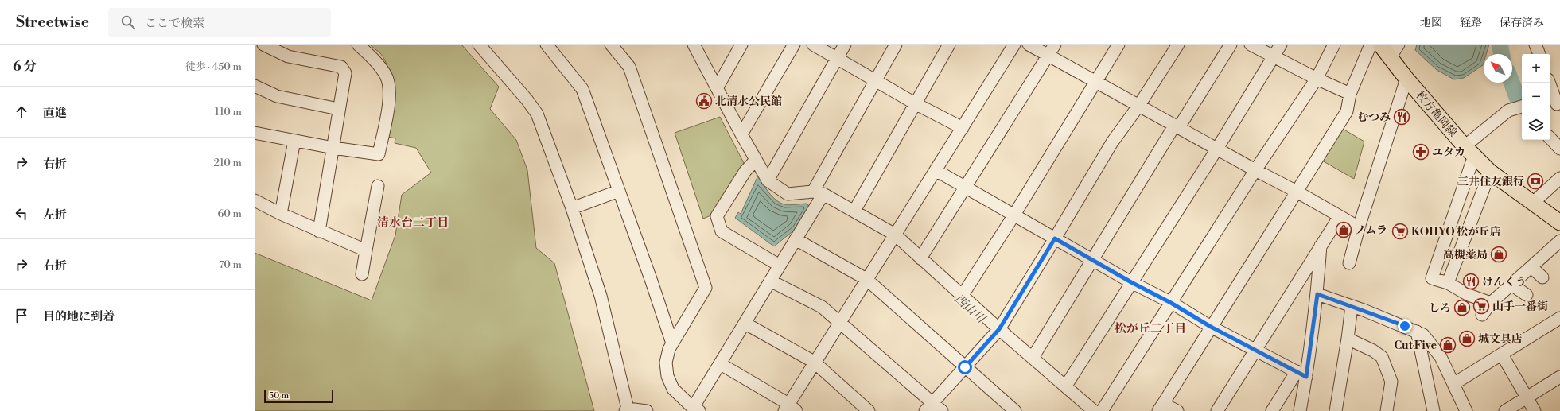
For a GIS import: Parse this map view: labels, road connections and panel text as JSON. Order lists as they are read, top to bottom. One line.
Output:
{"streets":{"main road":["枚方亀岡線"]},"districts":["清水台二丁目","松が丘二丁目"],"water":["西山川"],"places":{"public building":["北清水公民館"],"restaurant":["むつみ","けんくう"],"pharmacy":["ユタカ"],"bank":["三井住友銀行"],"shop":["ノムラ","高槻薬局","しろ","城文具店","Cut Five"],"supermarket":["KOHYO 松が丘店","山手一番街"]},"scale_bar":"50 m","north":"top left","page":{"header":"Streetwise","search":"ここで検索","nav":["地図","経路","保存済み"],"heading":["6 分","徒歩 · 450 m"],"map_buttons":["+","−"],"list":[["直進","110 m"],["右折","210 m"],["左折","60 m"],["右折","70 m"],"目的地に到着"],"scale":"50 m"}}
